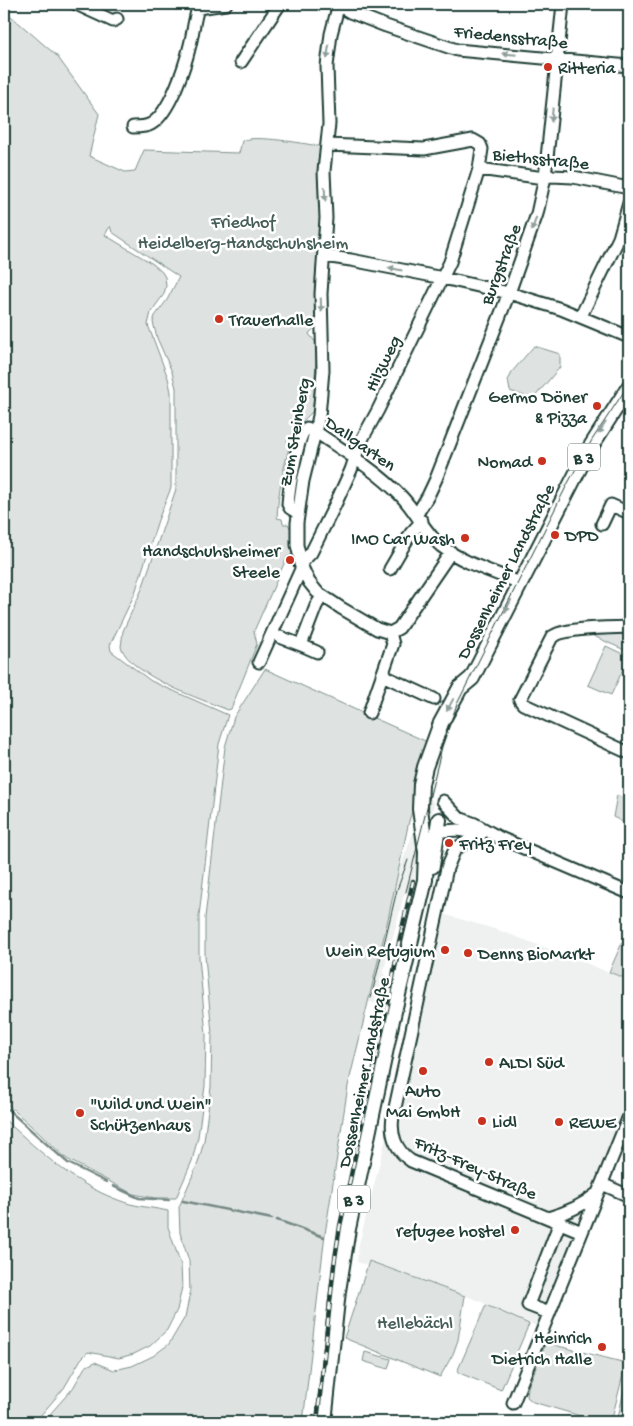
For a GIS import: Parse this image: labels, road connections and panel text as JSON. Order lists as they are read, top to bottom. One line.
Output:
{"streets":{"main road":["B 3","Dossenheimer Landstraße"],"street":["Friedensstraße","Biethsstraße","Burgstraße","Hilzweg","Zum Steinberg","Dallgarten","Fritz-Frey-Straße"]},"crossings":[["Friedensstraße","Burgstraße"],["Friedensstraße","Zum Steinberg"],["Biethsstraße","Burgstraße"],["Biethsstraße","Hilzweg"],["Biethsstraße","Zum Steinberg"],["Burgstraße","Dallgarten"],["Hilzweg","Zum Steinberg"],["Hilzweg","Dallgarten"],["Zum Steinberg","Dallgarten"]],"one_way":["Friedensstraße","Zum Steinberg","Dossenheimer Landstraße"],"parks":["Friedhof Heidelberg-Handschuhsheim","Hellebächl"],"places":["Ritteria","Trauerhalle","Germo Döner & Pizza","Nomad","DPD","IMO Car Wash","Handschuhsheimer Steele","Fritz Frey","Wein Refugium","Denns BioMarkt","ALDI Süd","Auto Mai GmbH","\"Wild und Wein\" Schützenhaus","Lidl","REWE","refugee hostel","Heinrich Dietrich Halle"]}
